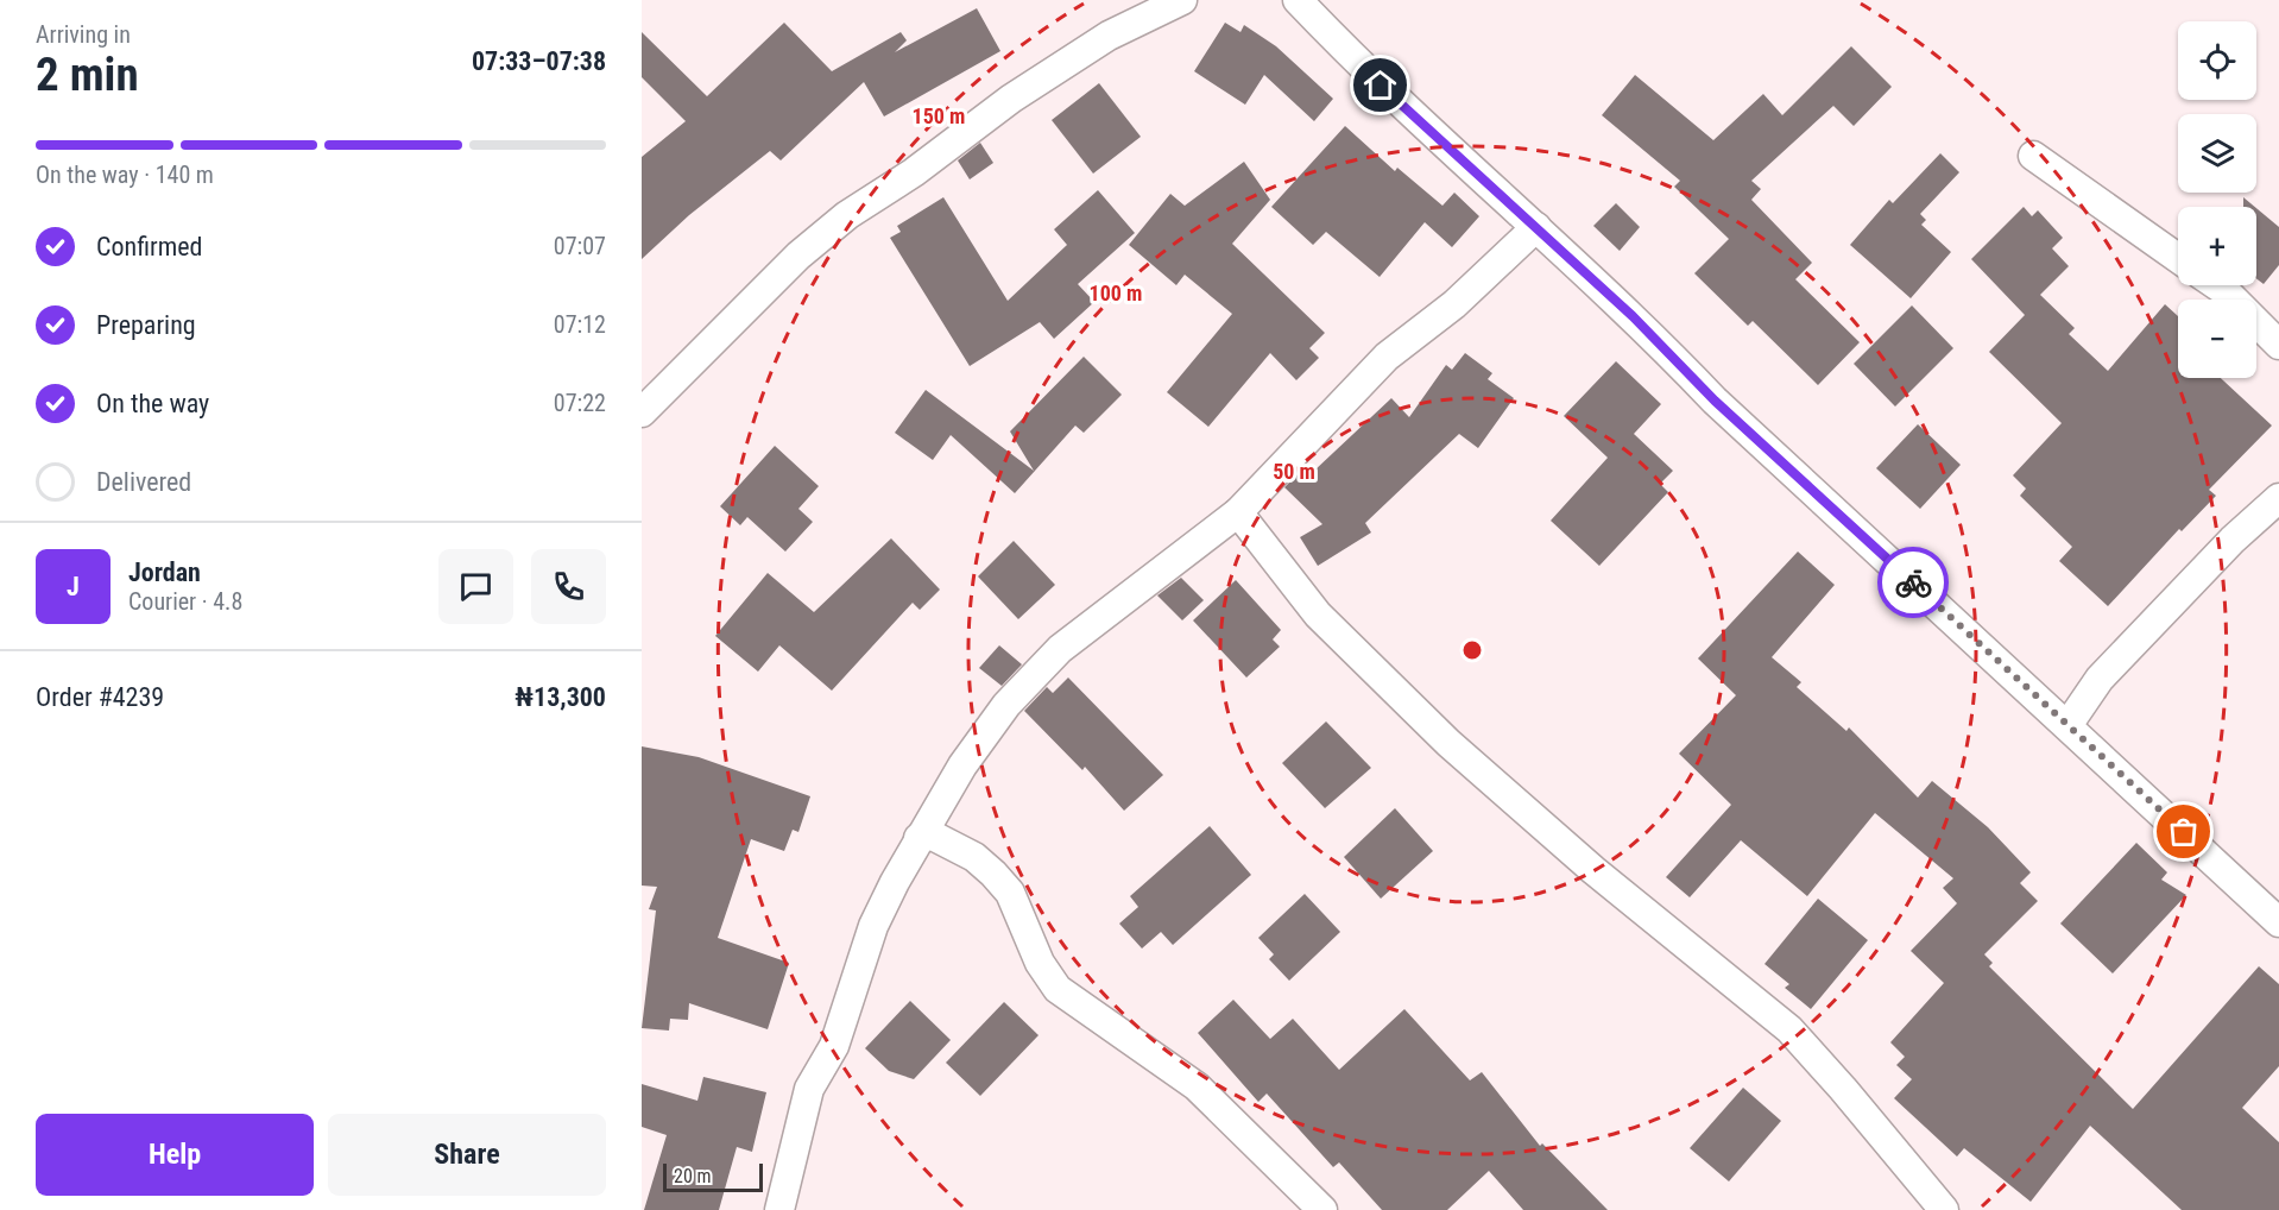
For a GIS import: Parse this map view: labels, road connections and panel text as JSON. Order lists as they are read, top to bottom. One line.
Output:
{"scale_bar":"20 m","page":{"heading":["2 min","Arriving in","07:33–07:38"],"panel":["Jordan","Courier · 4.8","Order #4239","₦13,300"],"map_buttons":["+","−"],"bar":"On the way · 140 m","list":[["Confirmed","07:07"],["Preparing","07:12"],["On the way","07:22"],"Delivered"],"round":"J","buttons":["Help","Share"],"scale":"20 m"},"rings":["150 m","100 m","50 m"]}
